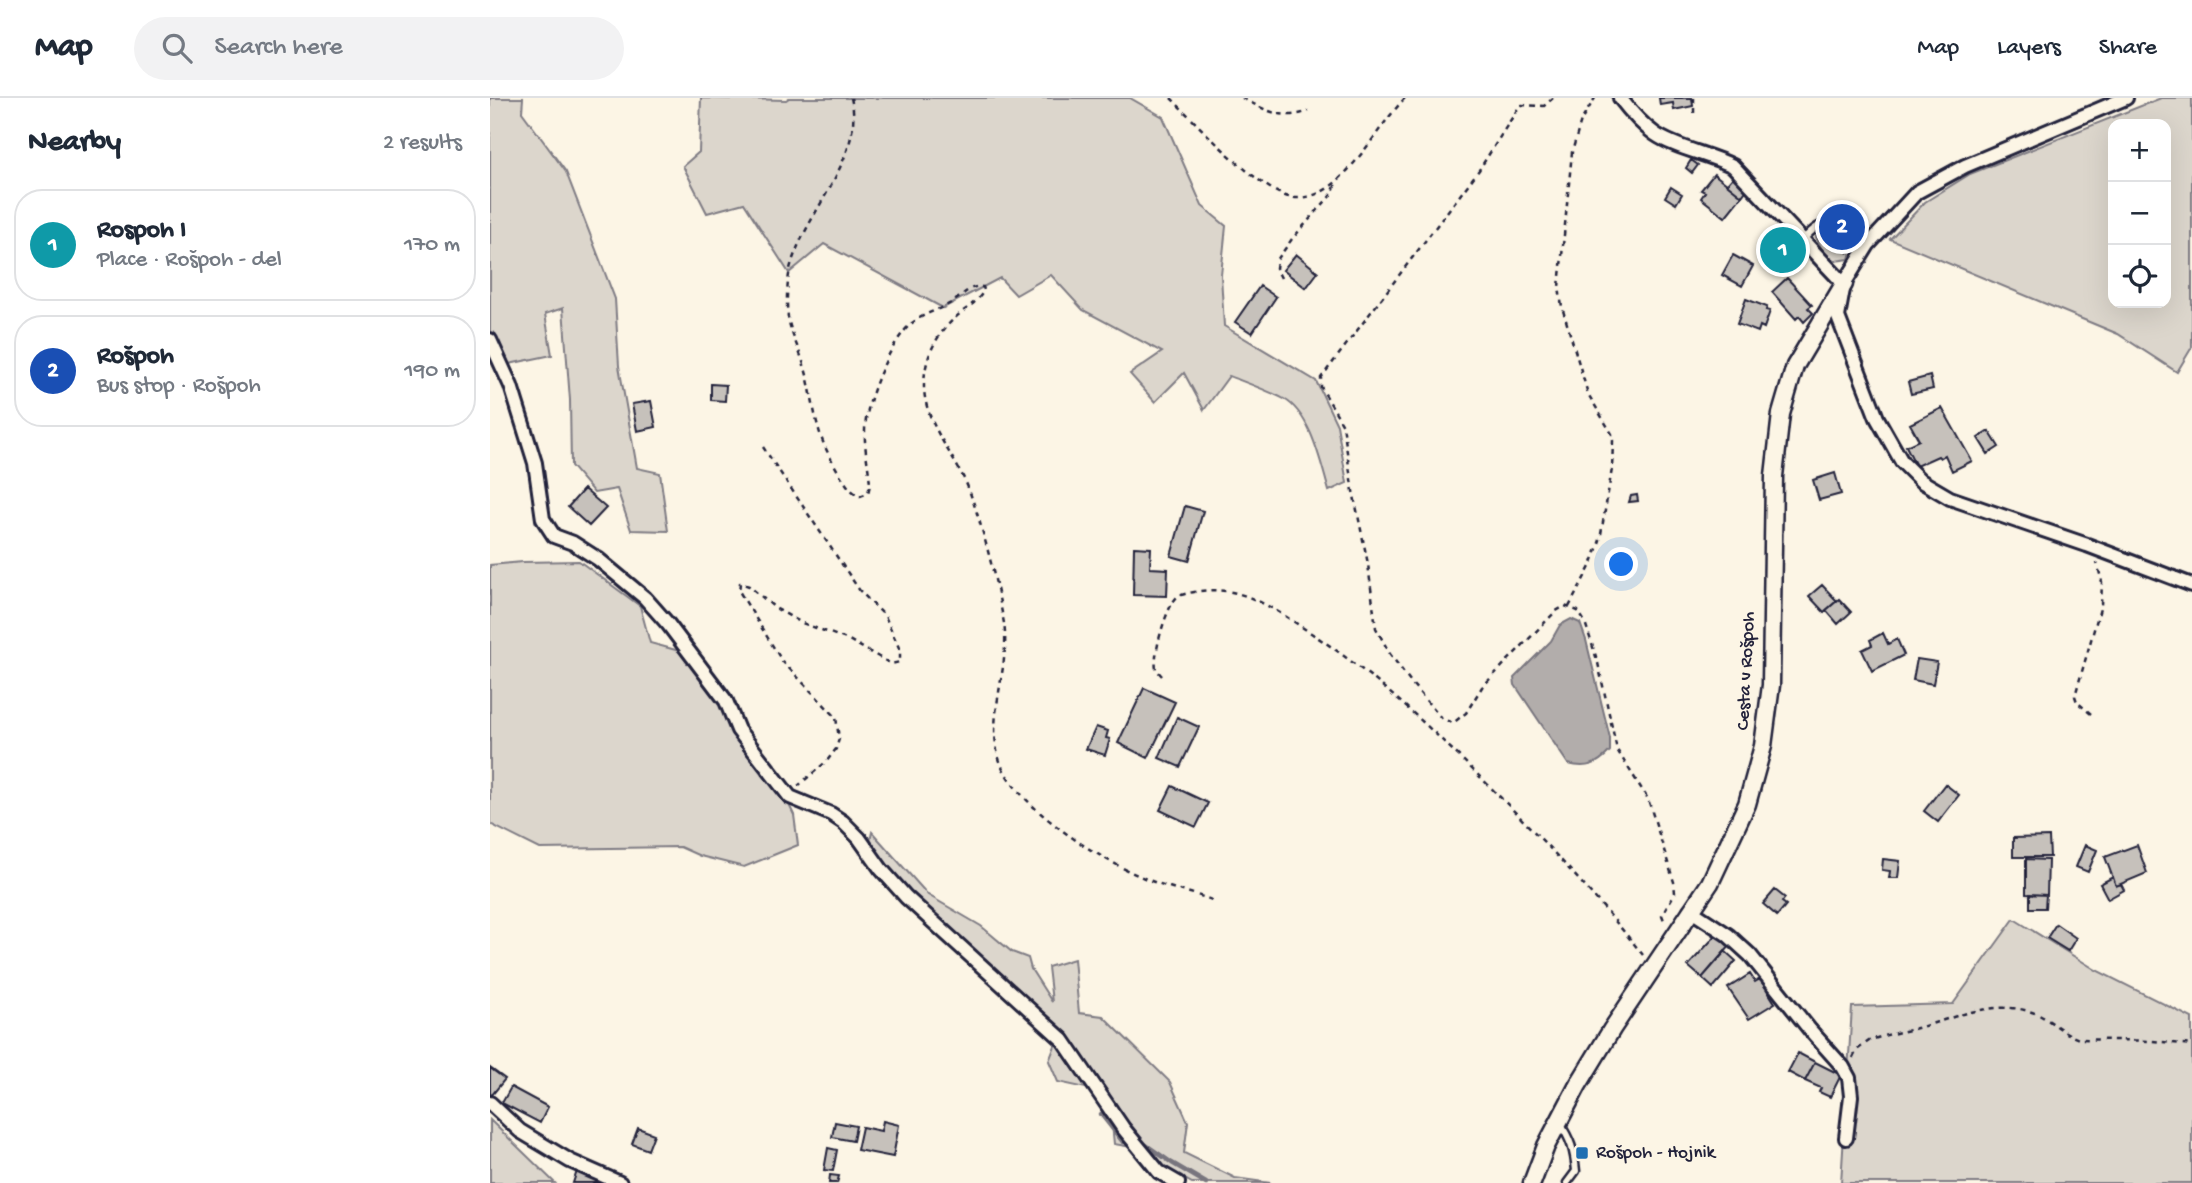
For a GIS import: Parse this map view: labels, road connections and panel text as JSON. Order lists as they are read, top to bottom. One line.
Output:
{"streets":{"street":["Cesta v Rošpoh"]},"places":{"transit":["Rošpoh - Hojnik"]},"page":{"header":"Map","search":"Search here","nav":["Map","Layers","Share"],"heading":["Nearby","2 results"],"map_buttons":["+","−"],"list":[{"mark":"1","name":"Rospoh I","note":"Place · Rošpoh - del","value":"170 m"},{"mark":"2","name":"Rošpoh","note":"Bus stop · Rošpoh","value":"190 m"}],"pins":["2","1"]}}
